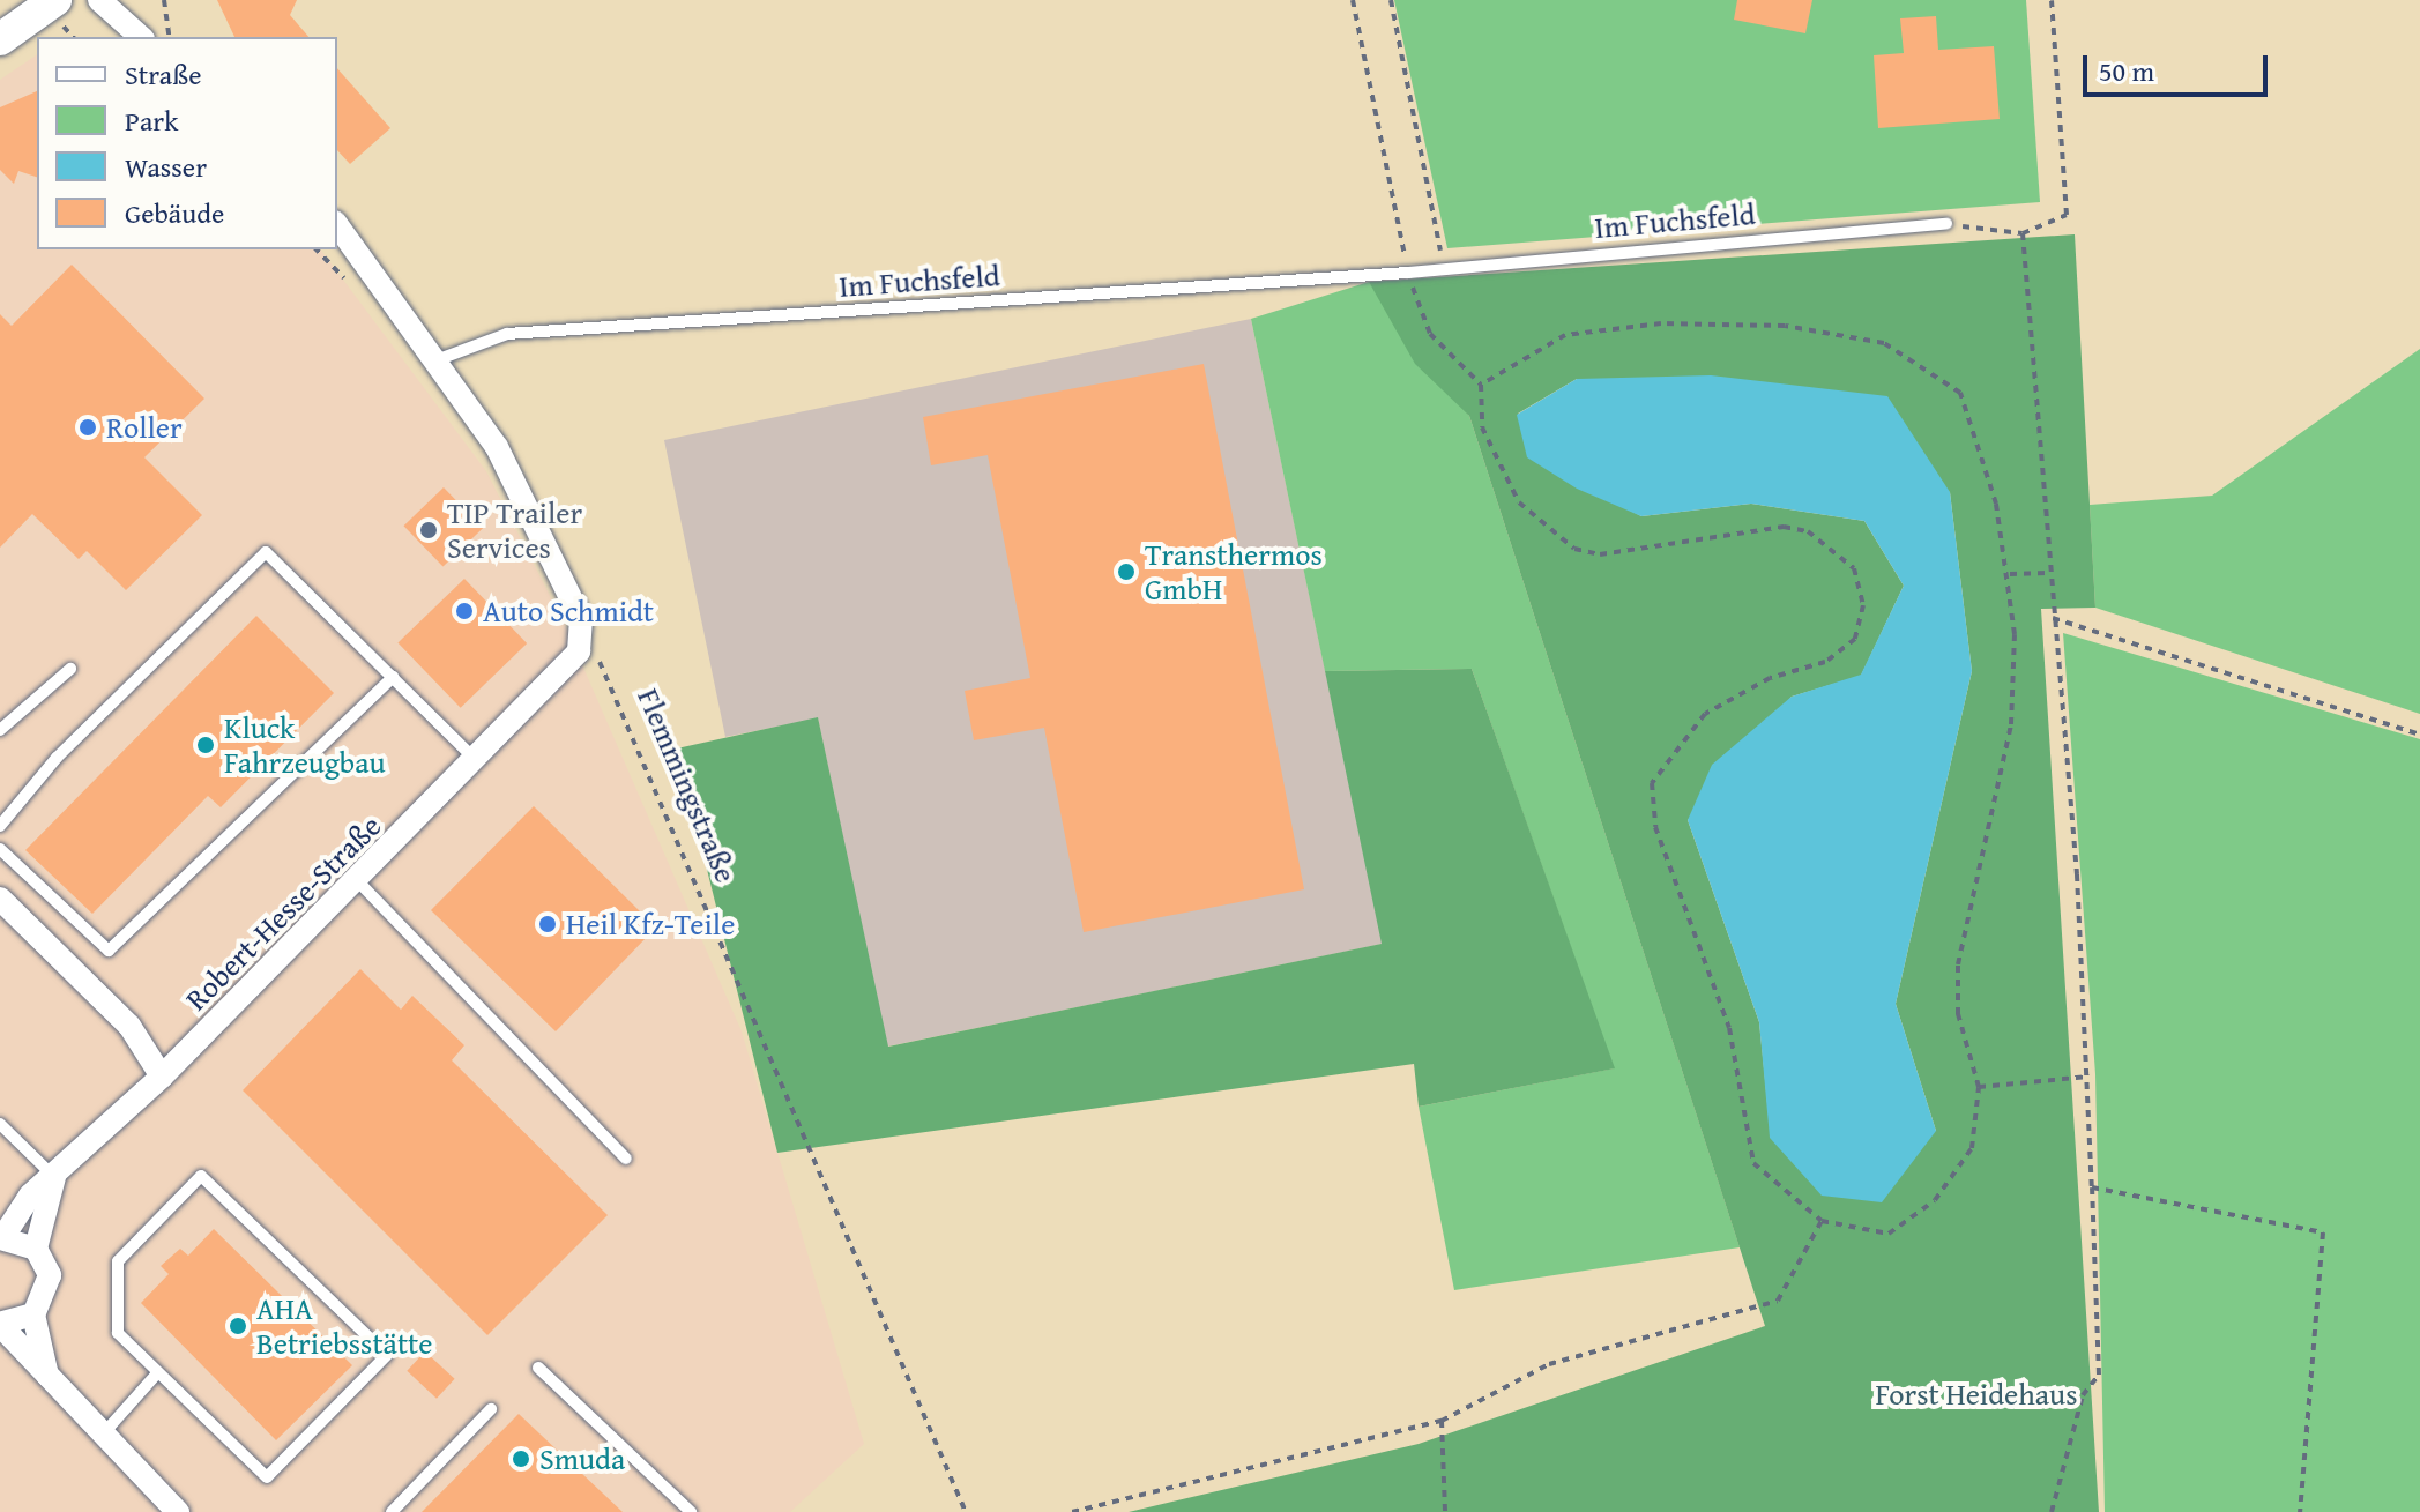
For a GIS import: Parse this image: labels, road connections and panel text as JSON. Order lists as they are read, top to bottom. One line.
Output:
{"streets":{"street":["Robert-Hesse-Straße"],"lane":["Im Fuchsfeld"],"path":["Flemmingstraße"]},"crossings":[["Flemmingstraße","Robert-Hesse-Straße"]],"parks":["Forst Heidehaus"],"places":["Roller","TIP Trailer Services","Transthermos GmbH","Auto Schmidt","Kluck Fahrzeugbau","Heil Kfz-Teile","AHA Betriebsstätte","Smuda"],"legend":["Straße","Park","Wasser","Gebäude"],"scale_bar":"50 m"}
